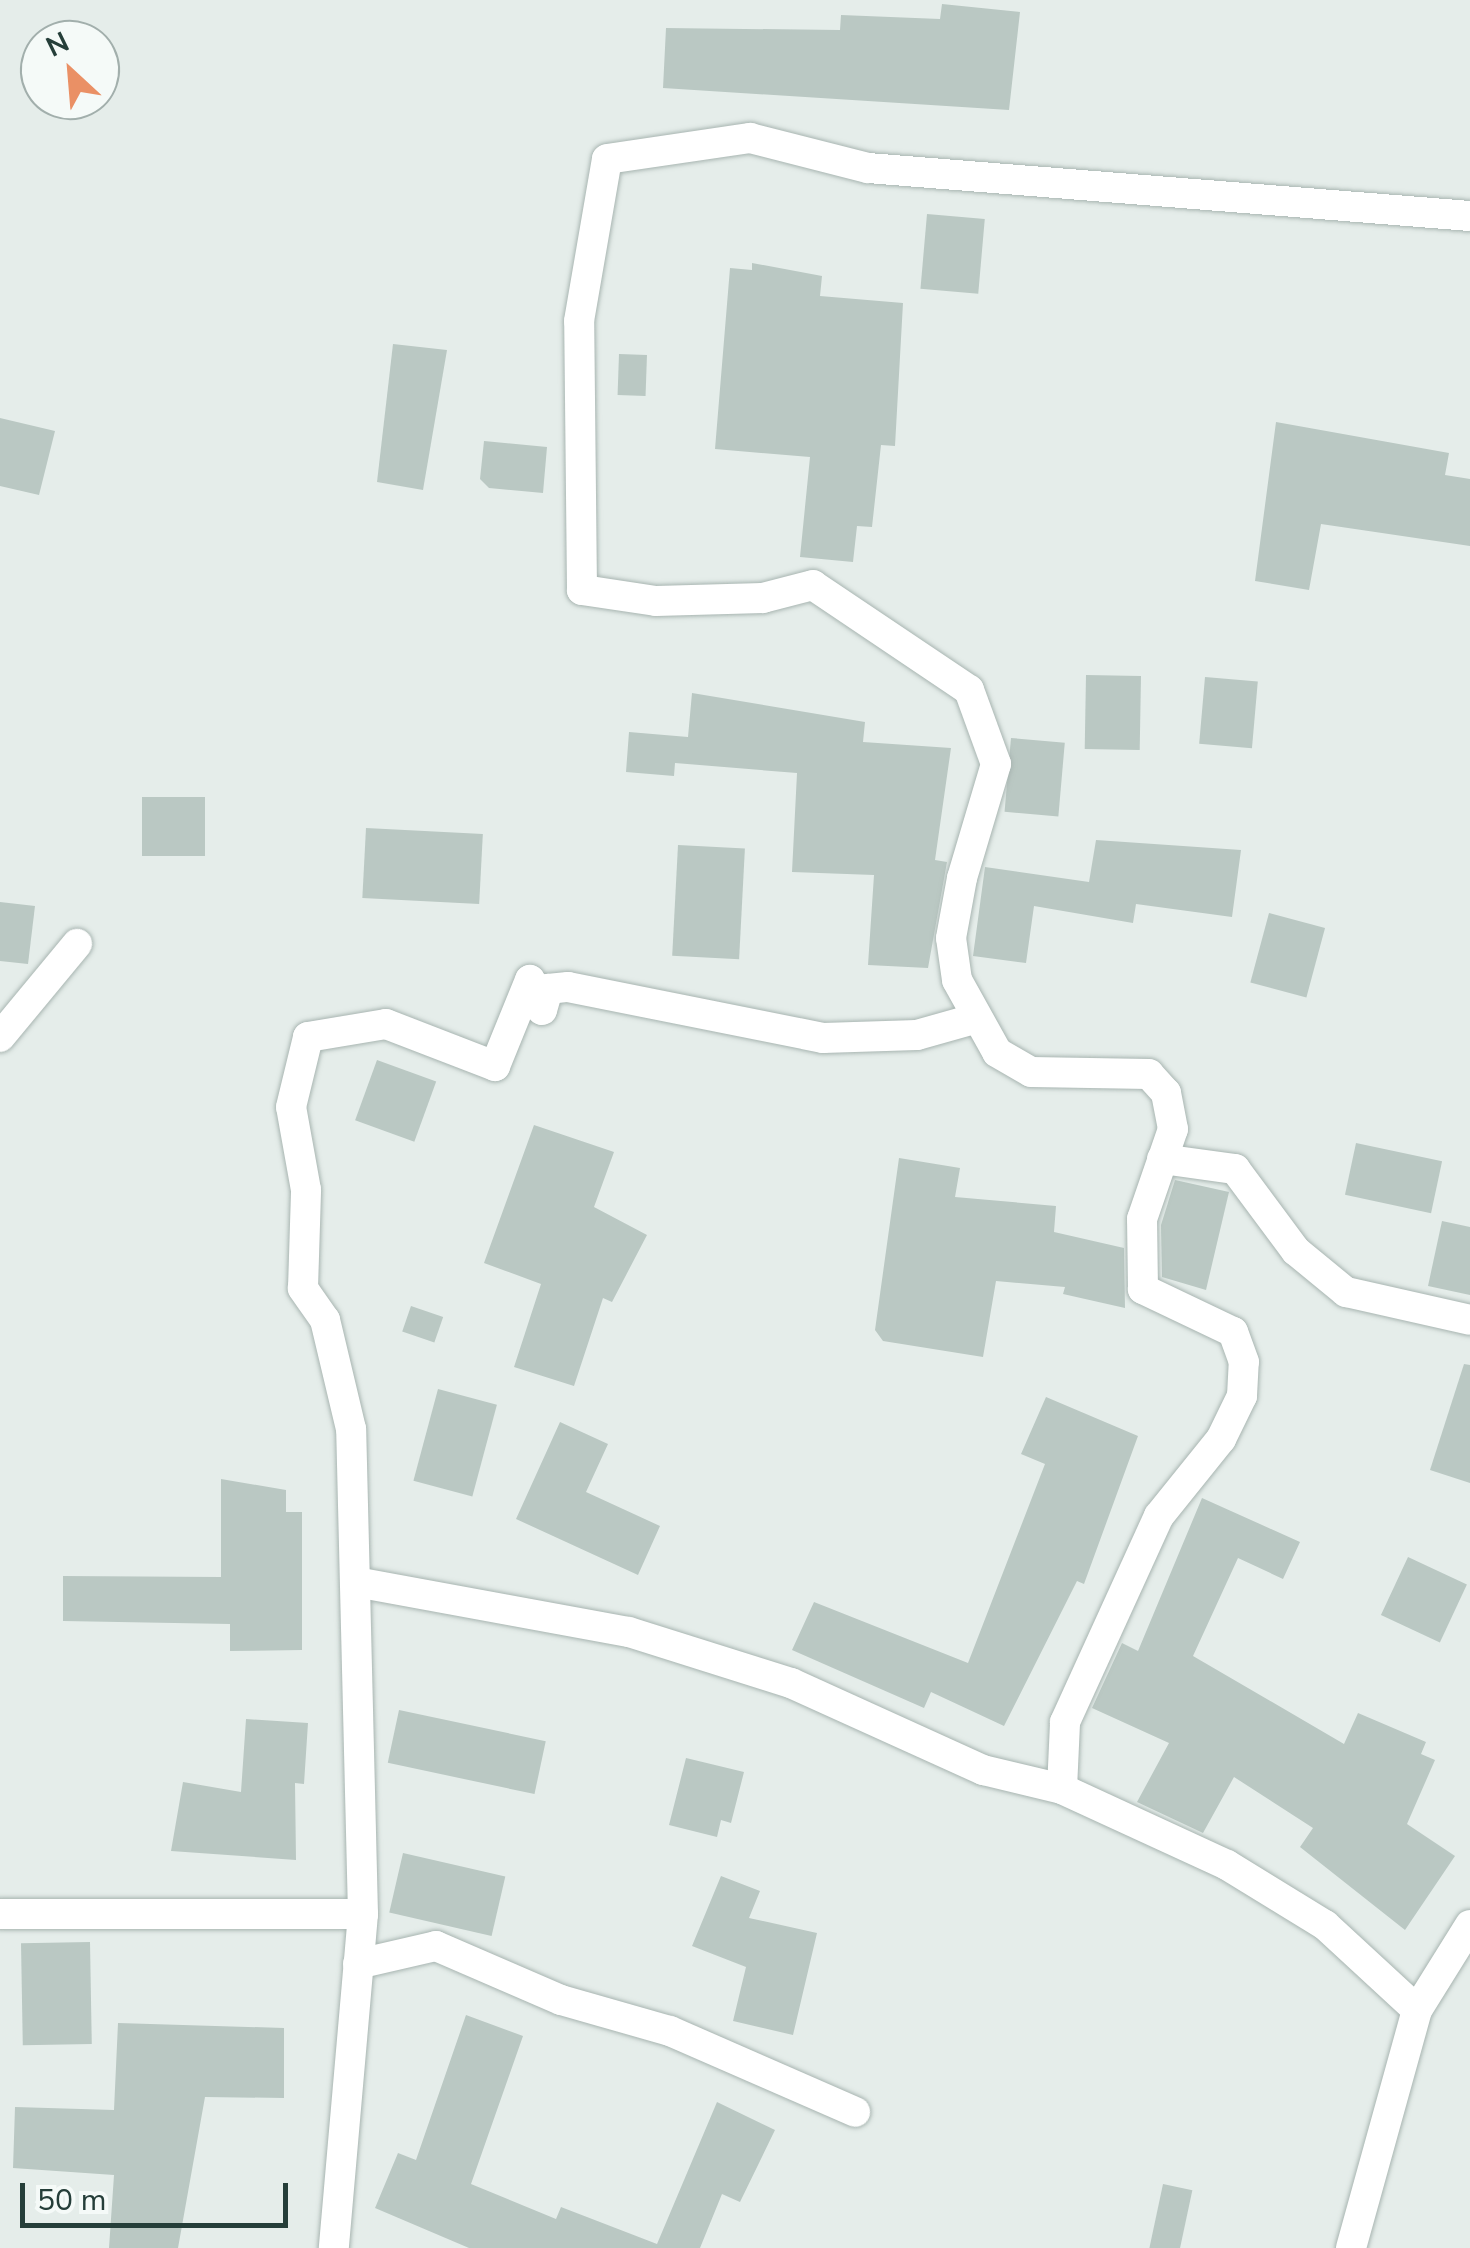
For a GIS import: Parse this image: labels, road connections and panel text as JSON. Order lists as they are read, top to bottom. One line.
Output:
{"scale_bar":"50 m","north":"top left"}
